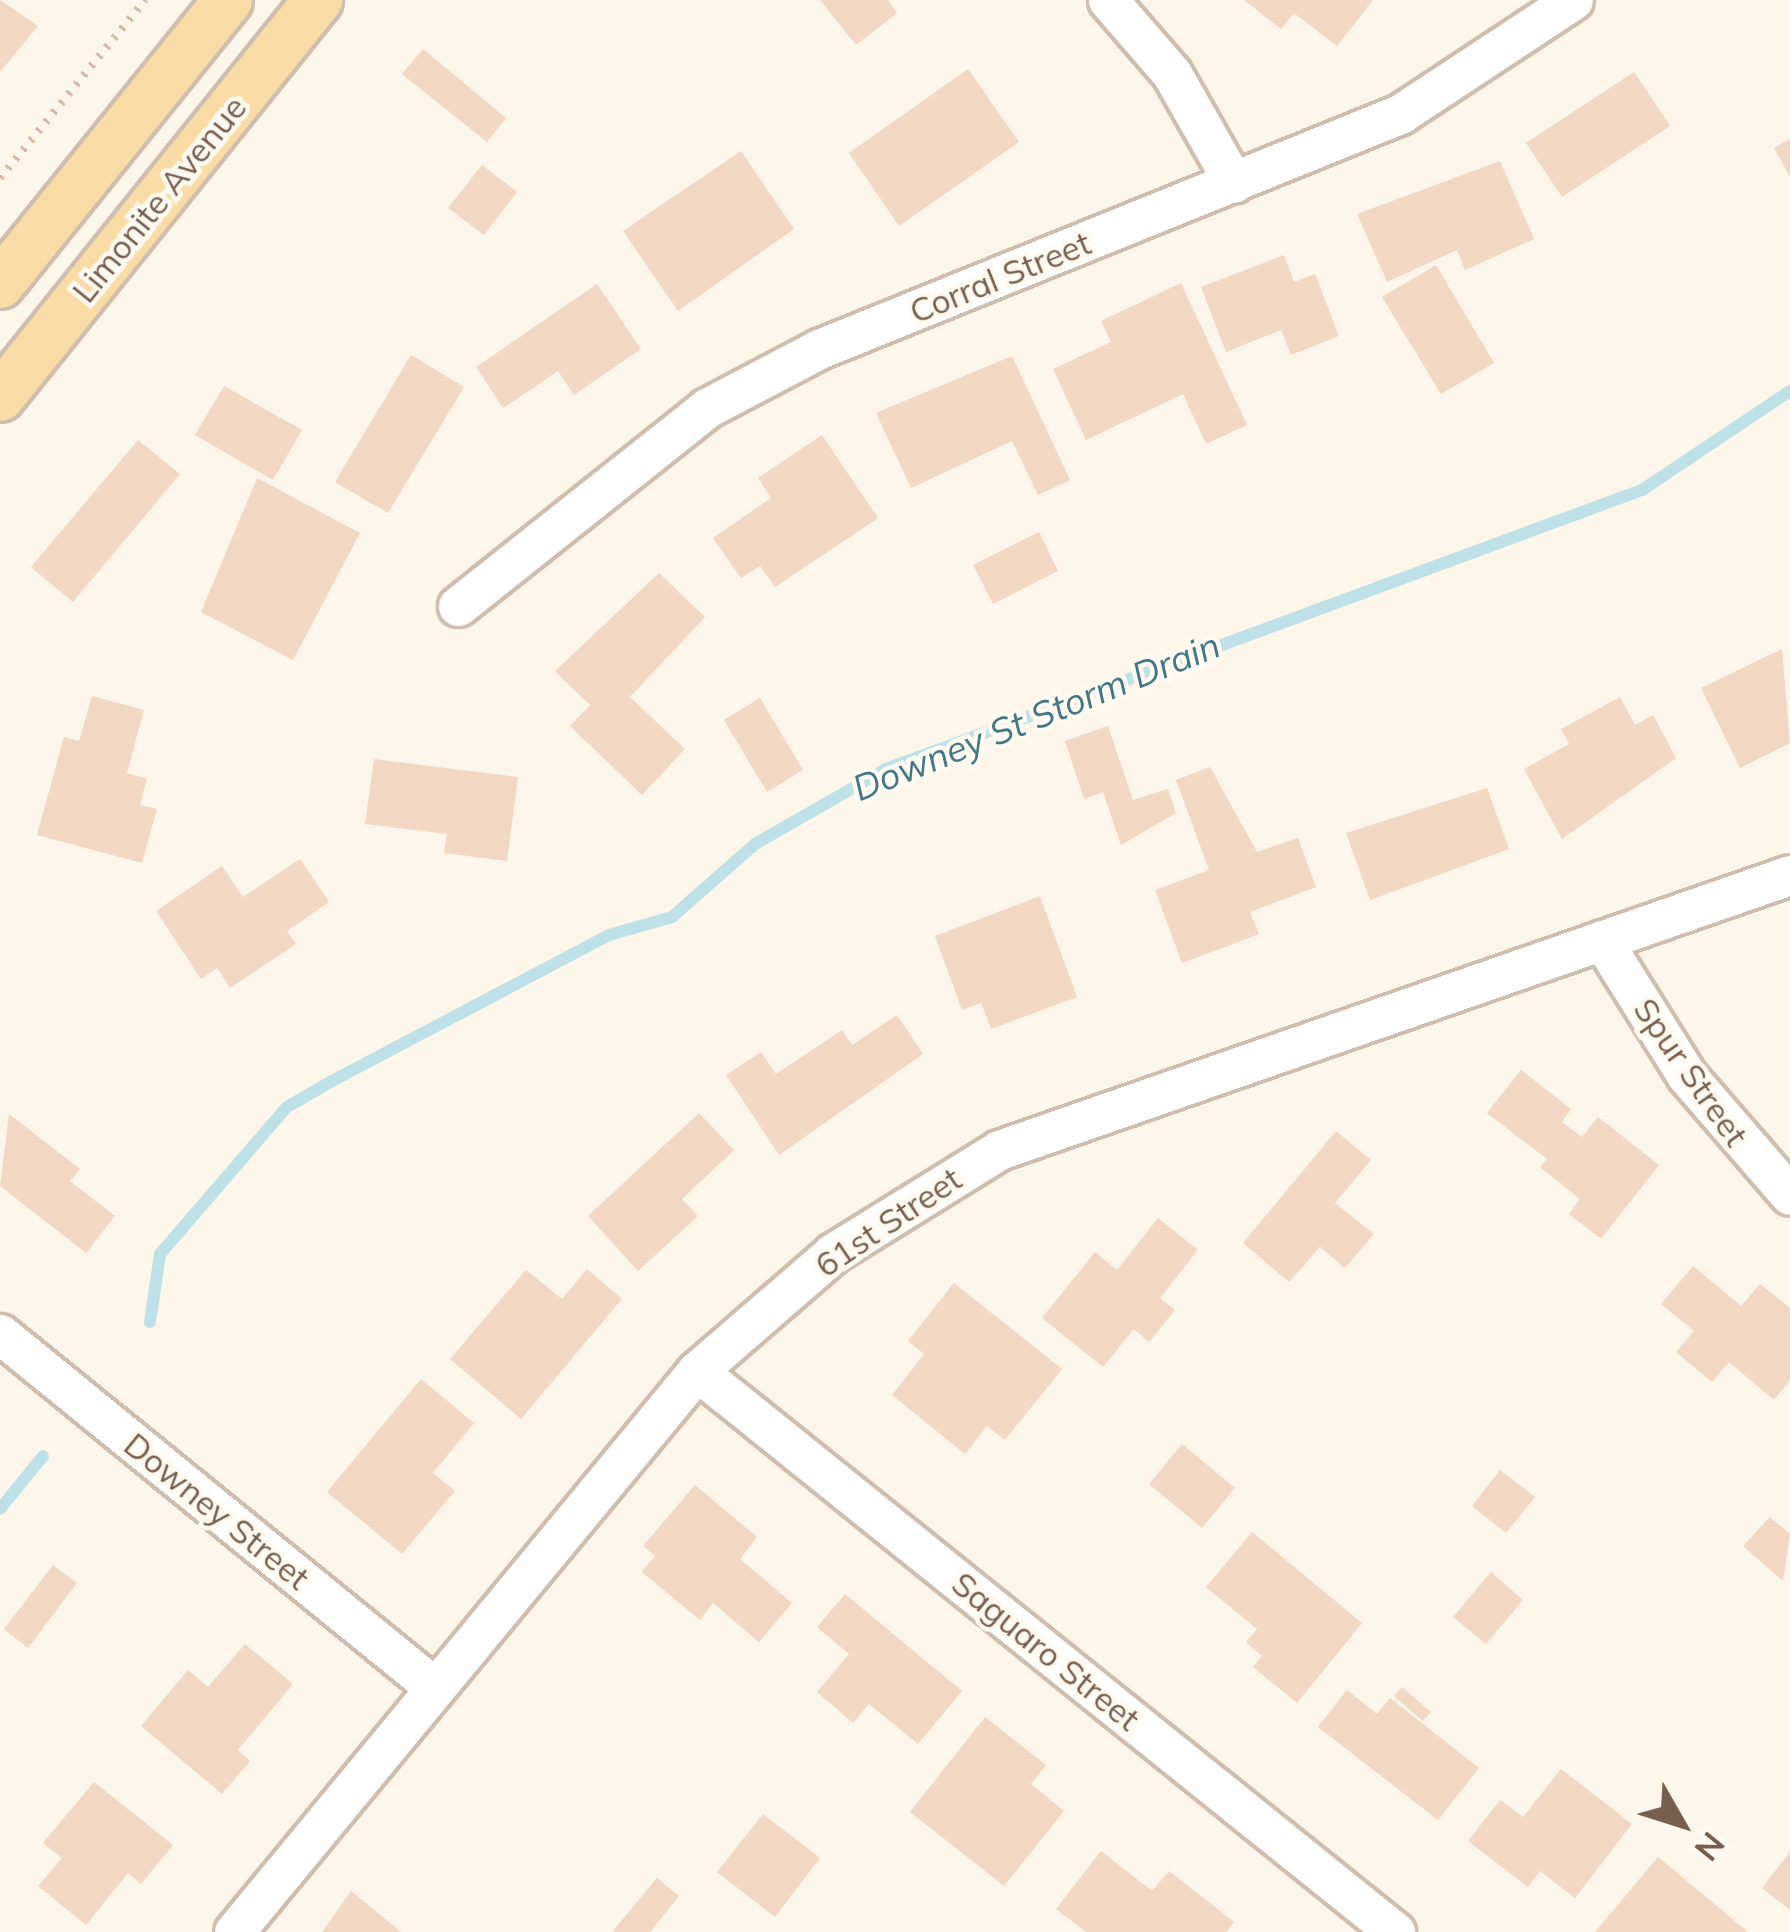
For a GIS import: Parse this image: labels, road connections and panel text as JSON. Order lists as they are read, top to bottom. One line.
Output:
{"streets":{"main road":["Limonite Avenue"],"street":["Corral Street","Spur Street","61st Street","Downey Street","Saguaro Street"]},"crossings":[["Spur Street","61st Street"],["61st Street","Downey Street"],["61st Street","Saguaro Street"]],"water":["Downey St Storm Drain"],"north":"bottom right"}
